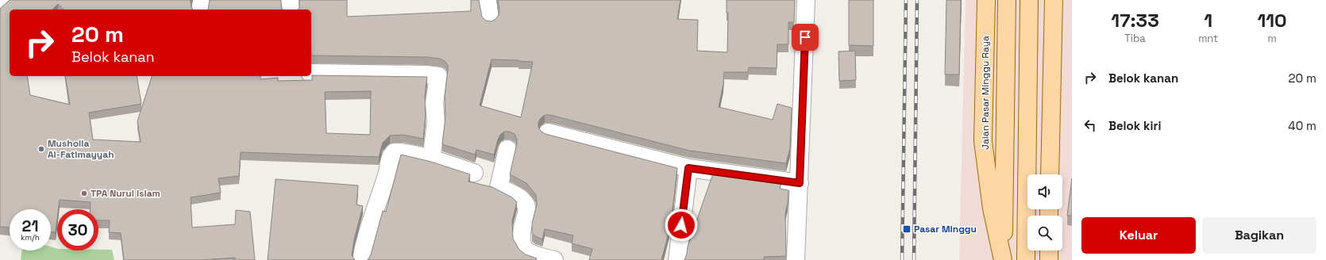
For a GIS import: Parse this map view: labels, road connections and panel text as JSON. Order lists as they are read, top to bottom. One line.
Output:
{"streets":{"main road":["Jalan Pasar Minggu Raya"]},"places":{"other":["Musholla Al-Fatimayyah","TPA Nurul Islam"],"transit":["Pasar Minggu"]},"page":{"eta":["17:33","Tiba","1","mnt","110","m"],"turn":["20 m","Belok kanan"],"list":[{"name":"Belok kanan","value":"20 m"},{"name":"Belok kiri","value":"40 m"}],"speed":"21 km/h","limit":"30","buttons":["Keluar","Bagikan"]}}
